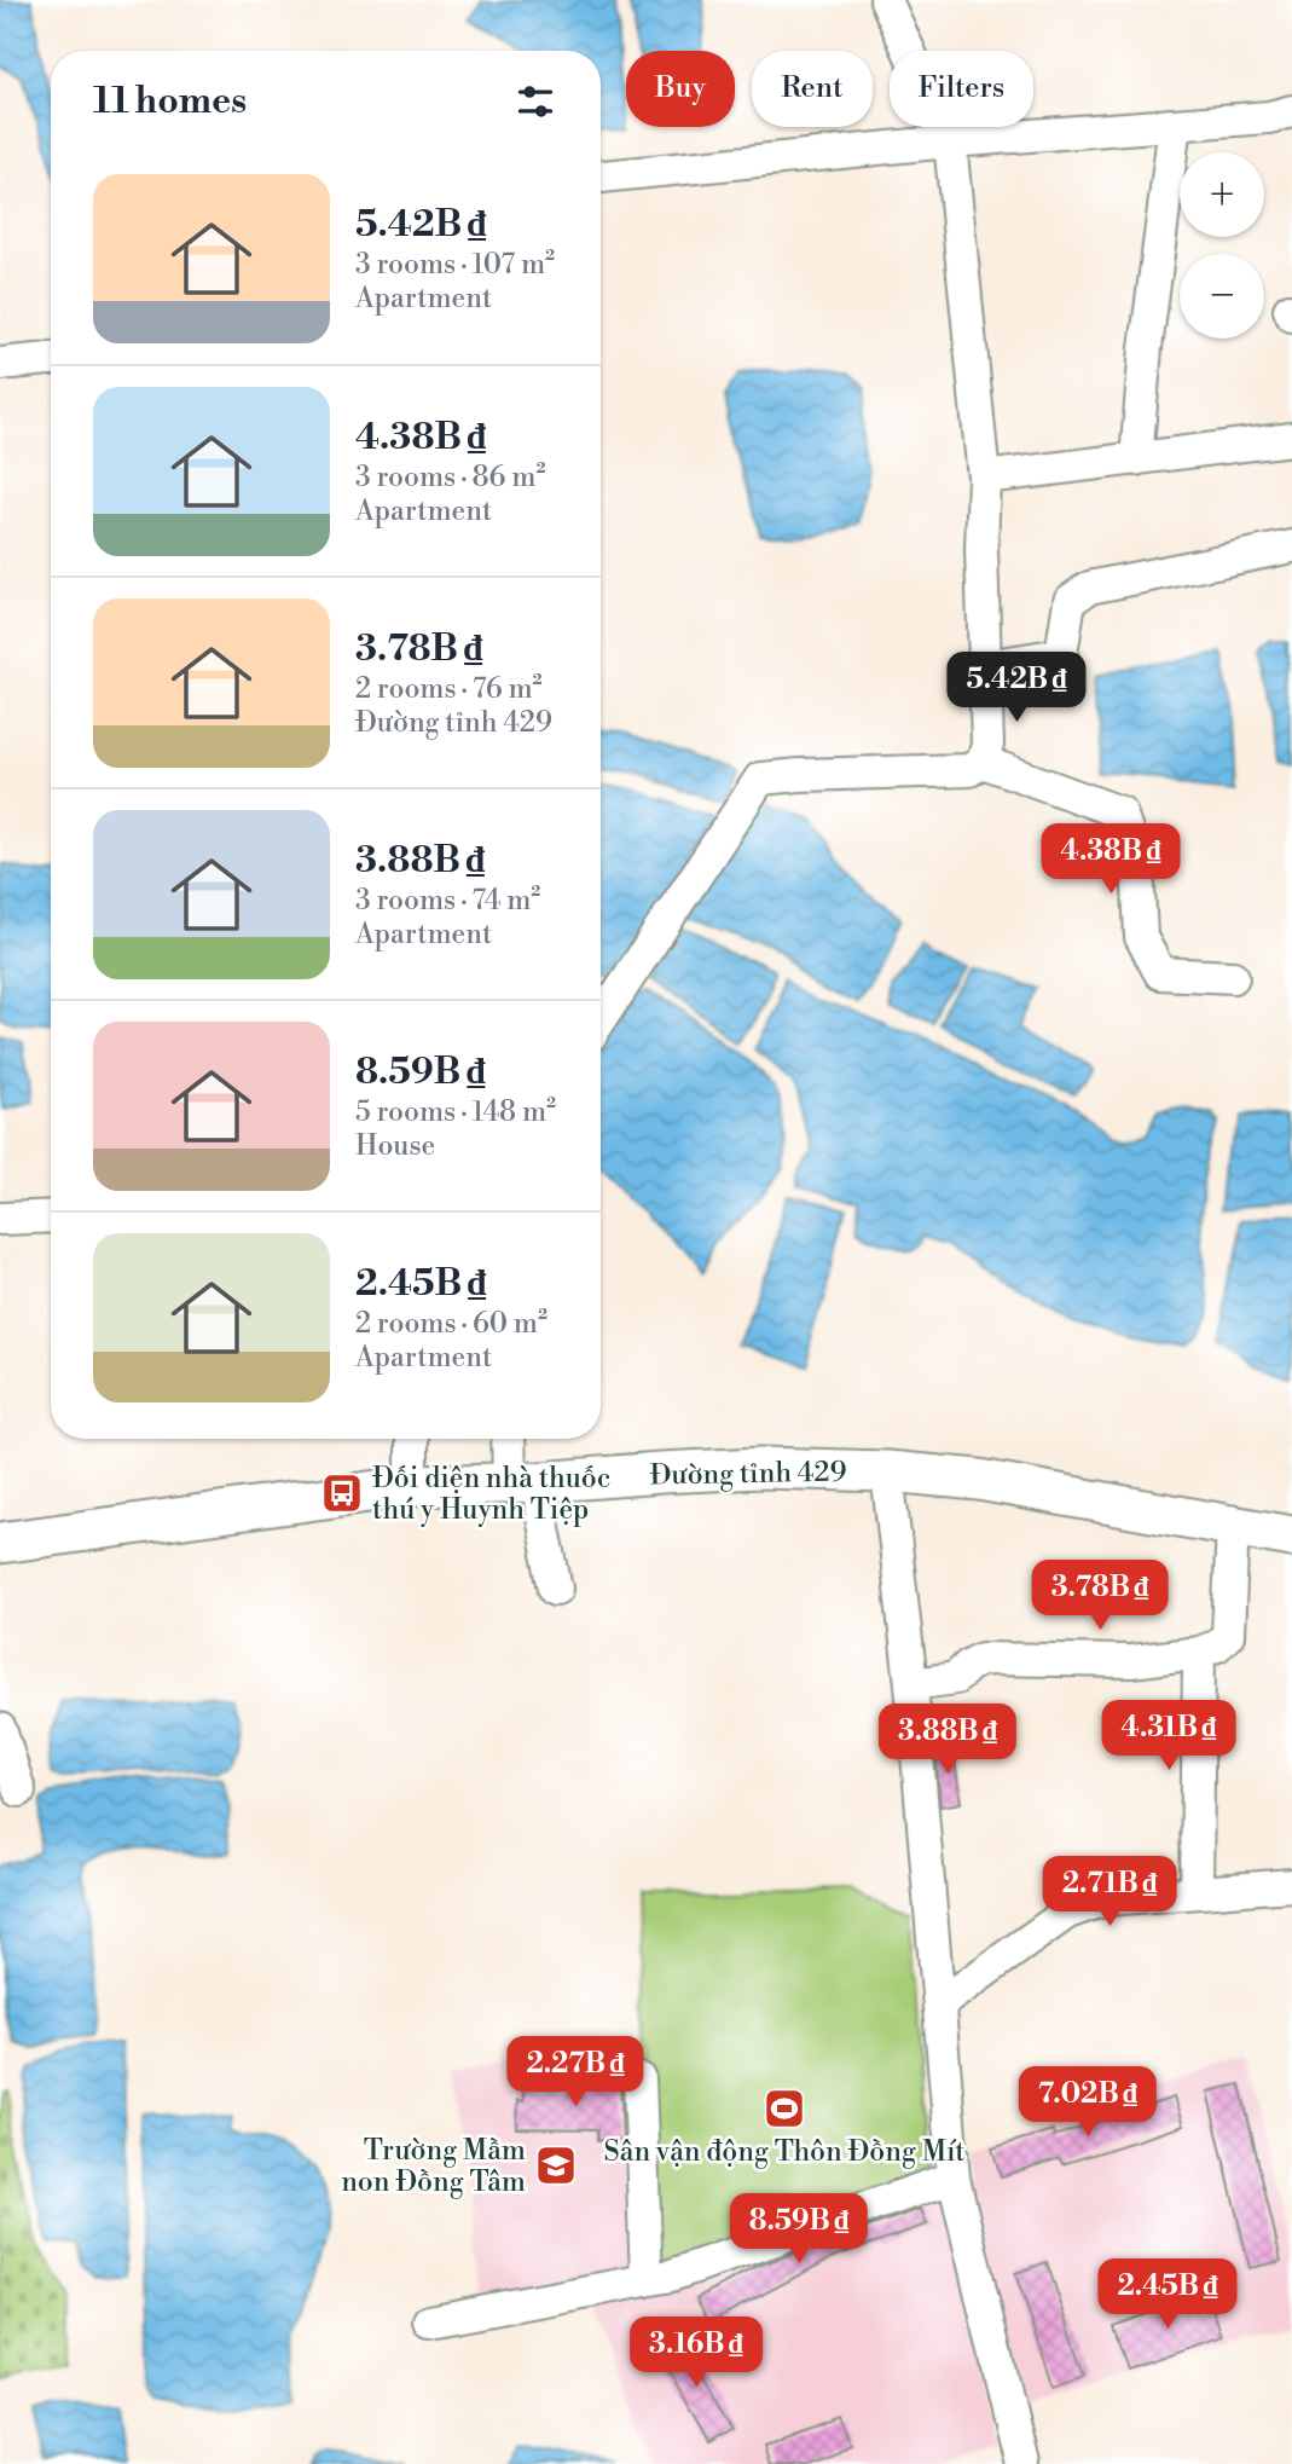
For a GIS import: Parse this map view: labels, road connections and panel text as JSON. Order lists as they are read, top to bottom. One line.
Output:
{"streets":{"main road":["Đường tỉnh 429"]},"places":{"bus stop":["Đối diện nhà thuốc thú y Huynh Tiệp"],"sports":["Sân vận động Thôn Đồng Mít"],"school or university":["Trường Mầm non Đồng Tâm"]},"page":{"chip":["Buy","Rent","Filters"],"heading":"11 homes","map_buttons":["+","−"],"list":[{"name":"5.42B ₫","note":"3 rooms · 107 m² · Apartment"},{"name":"4.38B ₫","note":"3 rooms · 86 m² · Apartment"},{"name":"3.78B ₫","note":"2 rooms · 76 m² · Đường tỉnh 429"},{"name":"3.88B ₫","note":"3 rooms · 74 m² · Apartment"},{"name":"8.59B ₫","note":"5 rooms · 148 m² · House"},{"name":"2.45B ₫","note":"2 rooms · 60 m² · Apartment"}],"price":["5.42B ₫","4.38B ₫","3.78B ₫","4.31B ₫","3.88B ₫","2.71B ₫","2.27B ₫","7.02B ₫","8.59B ₫","2.45B ₫","3.16B ₫"]}}
